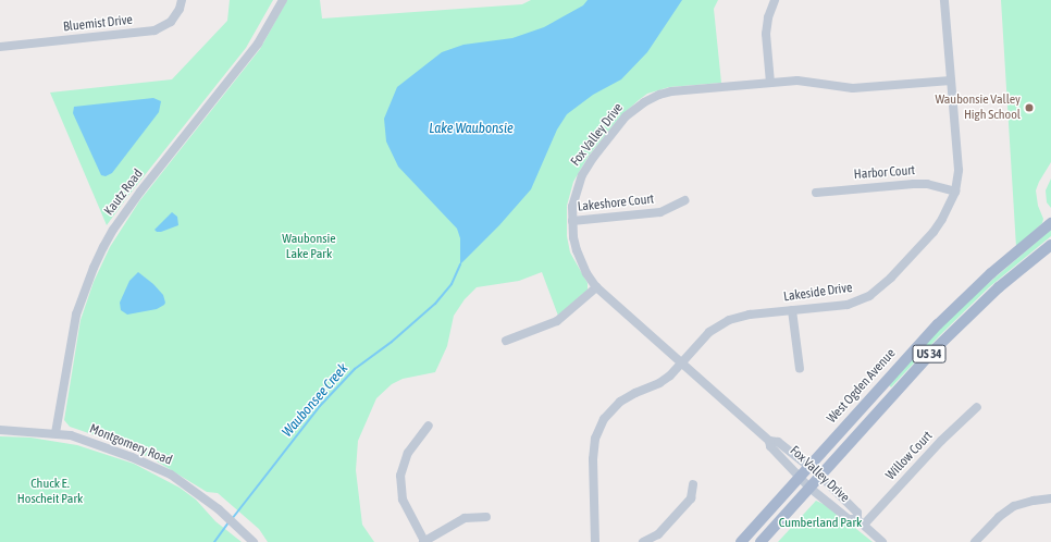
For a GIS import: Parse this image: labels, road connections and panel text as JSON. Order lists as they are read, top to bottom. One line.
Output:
{"streets":{"main road":["US 34","West Ogden Avenue"],"street":["Bluemist Drive","Fox Valley Drive","Harbor Court","Kautz Road","Lakeshore Court","Lakeside Drive","Montgomery Road","Willow Court"]},"crossings":[["Fox Valley Drive","Lakeshore Court"],["Fox Valley Drive","Lakeside Drive"],["Fox Valley Drive","US 34"],["Fox Valley Drive","West Ogden Avenue"],["Fox Valley Drive","Willow Court"],["Harbor Court","Lakeside Drive"],["Kautz Road","Montgomery Road"]],"water":["Lake Waubonsie","Waubonsee Creek"],"parks":["Waubonsie Lake Park","Chuck E. Hoscheit Park","Cumberland Park"],"places":["Waubonsie Valley High School"]}
